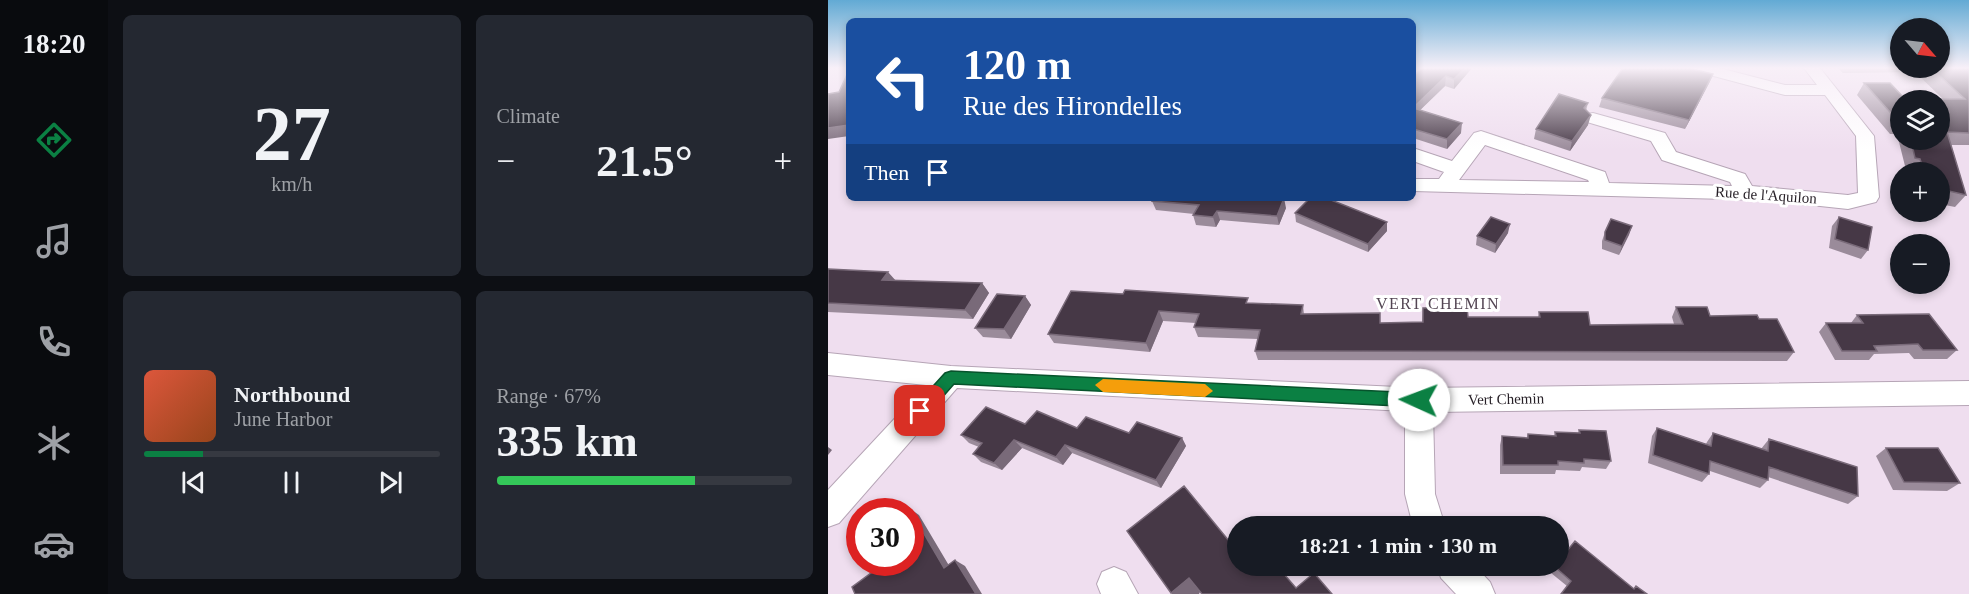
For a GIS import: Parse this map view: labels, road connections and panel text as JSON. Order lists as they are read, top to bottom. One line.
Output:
{"streets":{"street":["Rue de l'Aquilon","Vert Chemin"]},"districts":["VERT CHEMIN"],"north":"bottom right","page":{"tabs":"18:20","tile":[["27","km/h"],"Climate",["Range · 67%","335 km"]],"map_buttons":["+","−"],"turn":["120 m","Rue des Hirondelles"],"heat":["−","21.5°","+"],"then":"Then","song":["Northbound","June Harbor"],"limit":"30","trip":"18:21 · 1 min · 130 m"}}
